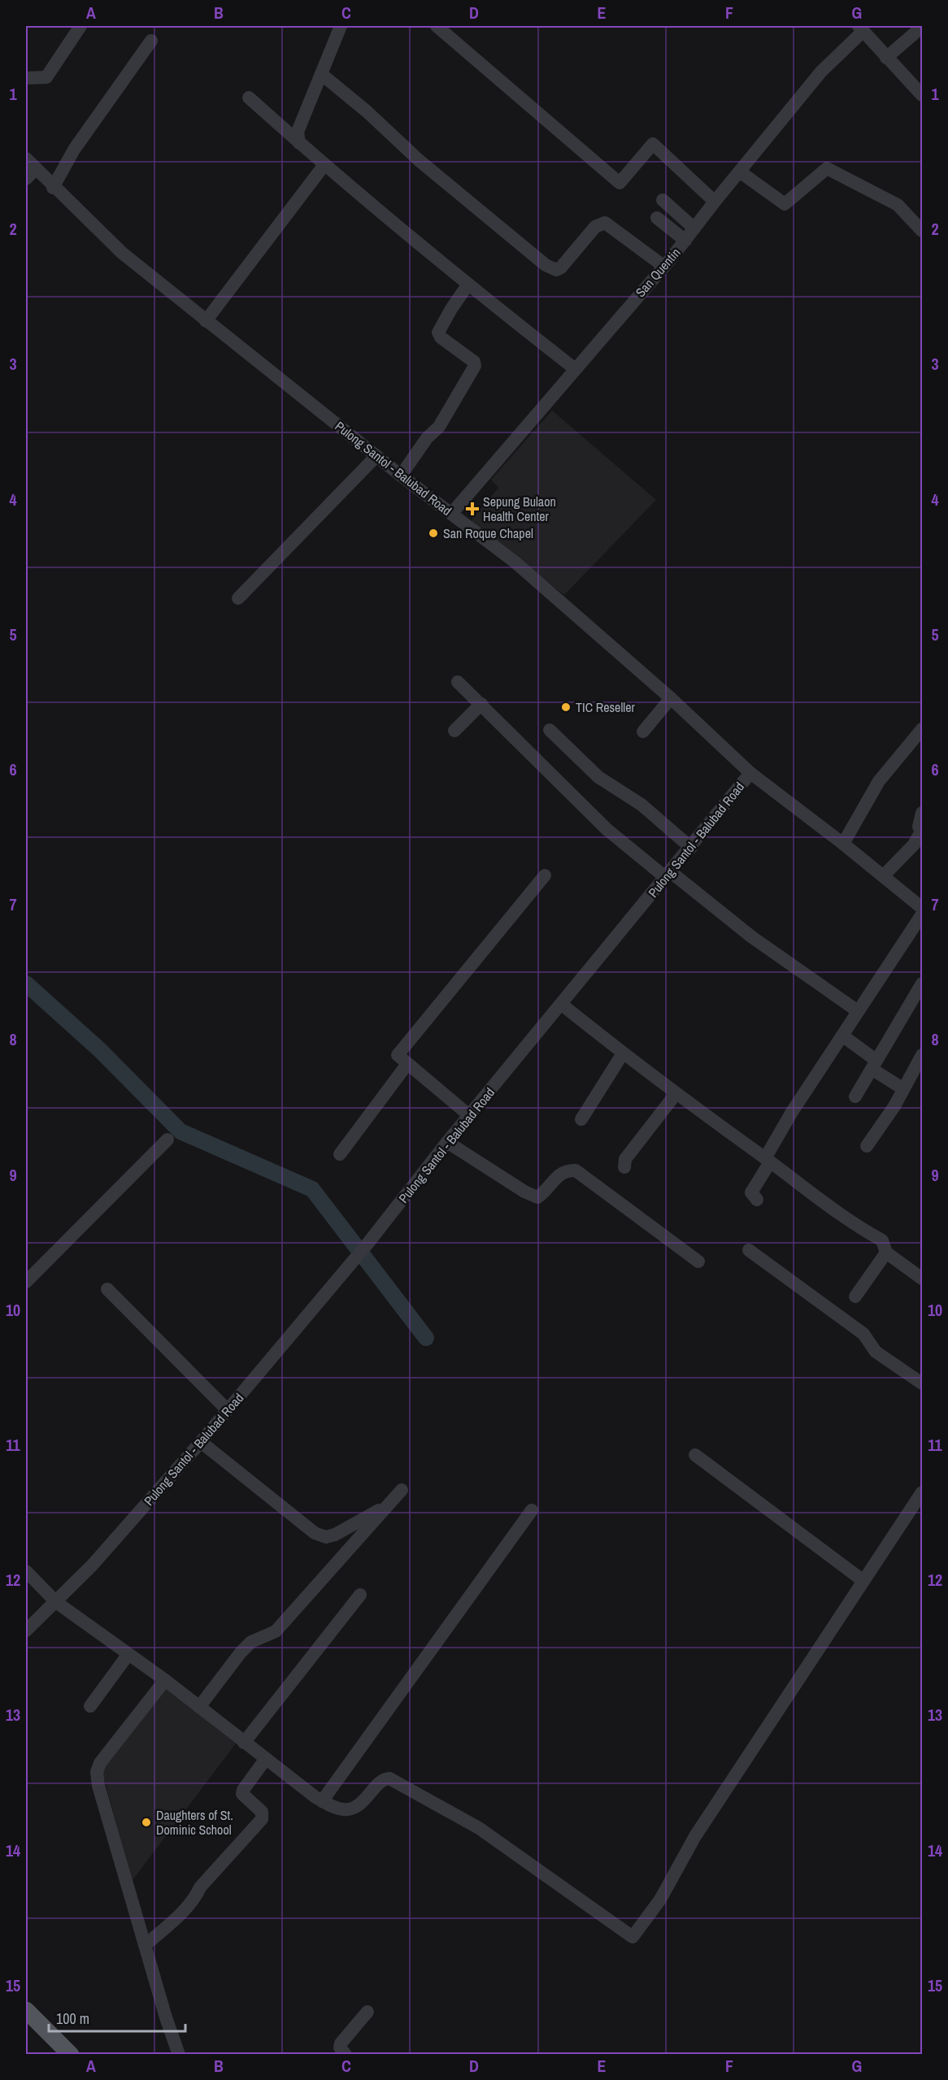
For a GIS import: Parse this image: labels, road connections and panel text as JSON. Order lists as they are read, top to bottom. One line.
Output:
{"streets":{"street":["San Quentin","Pulong Santol - Balubad Road"]},"crossings":[["San Quentin","Pulong Santol - Balubad Road"]],"places":{"health":["Sepung Bulaon Health Center"],"other":["San Roque Chapel","TIC Reseller","Daughters of St. Dominic School"]},"scale_bar":"100 m","grid":{"columns":["A","B","C","D","E","F","G"],"rows":["1","2","3","4","5","6","7","8","9","10","11","12","13","14","15"]}}
